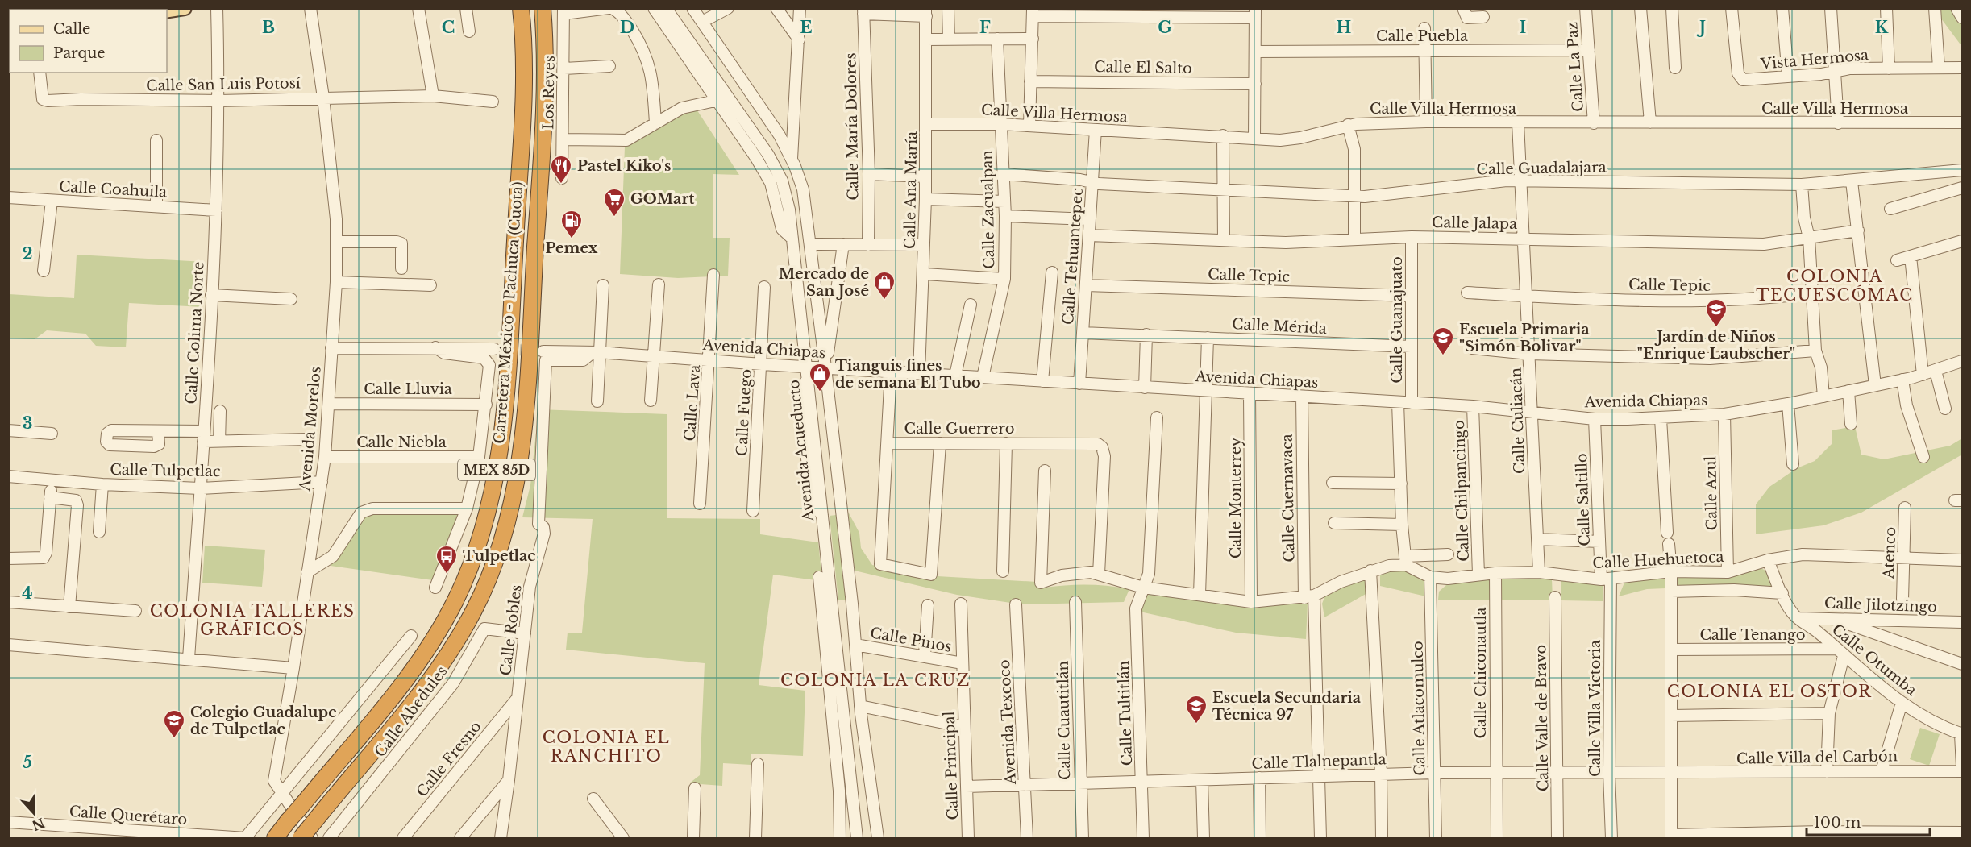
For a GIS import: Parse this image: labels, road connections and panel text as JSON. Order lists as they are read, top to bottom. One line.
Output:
{"streets":{"highway":["Carretera México - Pachuca (Cuota)","MEX 85D"],"street":["Calle Puebla","Vista Hermosa","Calle La Paz","Calle El Salto","Calle San Luis Potosí","Los Reyes","Calle Villa Hermosa","Calle María Dolores","Calle Guadalajara","Calle Coahuila","Calle Ana María","Calle Zacualpan","Calle Jalapa","Calle Tehuantepec","Calle Tepic","Calle Guanajuato","Calle Mérida","Calle Colima Norte","Avenida Chiapas","Calle Lluvia","Calle Lava","Calle Fuego","Calle Culiacán","Avenida Morelos","Calle Guerrero","Calle Niebla","Avenida Acueducto","Calle Tulpetlac","Calle Chilpancingo","Calle Azul","Calle Monterrey","Calle Cuernavaca","Calle Saltillo","Atenco","Calle Huehuetoca","Calle Jilotzingo","Calle Robles","Calle Tenango","Calle Pinos","Calle Otumba","Calle Chiconautla","Calle Atlacomulco","Calle Villa Victoria","Calle Abedules","Calle Tultitlán","Calle Valle de Bravo","Calle Cuautitlán","Avenida Texcoco","Calle Villa del Carbón","Calle Fresno","Calle Tlalnepantla","Calle Principal","Calle Querétaro"]},"crossings":[["Calle Puebla","Calle La Paz"],["Calle La Paz","Calle Villa Hermosa"],["Calle San Luis Potosí","Calle Colima Norte"],["Calle San Luis Potosí","Avenida Morelos"],["Calle Villa Hermosa","Calle Ana María"],["Calle Villa Hermosa","Calle Zacualpan"],["Calle Villa Hermosa","Calle Tehuantepec"],["Calle Villa Hermosa","Calle Culiacán"],["Calle Guadalajara","Calle Zacualpan"],["Calle Guadalajara","Calle Tehuantepec"],["Calle Guadalajara","Calle Culiacán"],["Calle Coahuila","Calle Colima Norte"],["Calle Ana María","Avenida Chiapas"],["Calle Zacualpan","Avenida Chiapas"],["Calle Jalapa","Calle Tehuantepec"],["Calle Jalapa","Calle Guanajuato"],["Calle Jalapa","Calle Culiacán"],["Calle Tehuantepec","Calle Tepic"],["Calle Tehuantepec","Calle Mérida"],["Calle Tehuantepec","Avenida Chiapas"],["Calle Tepic","Calle Guanajuato"],["Calle Tepic","Calle Culiacán"],["Carretera México - Pachuca (Cuota)","Avenida Morelos"],["Calle Guanajuato","Calle Mérida"],["Calle Guanajuato","Avenida Chiapas"],["Calle Guanajuato","Calle Huehuetoca"],["Calle Colima Norte","Calle Tulpetlac"],["Avenida Chiapas","Calle Lava"],["Avenida Chiapas","Calle Fuego"],["Avenida Chiapas","Calle Culiacán"],["Avenida Chiapas","Calle Guerrero"],["Avenida Chiapas","Avenida Acueducto"],["Avenida Chiapas","Calle Chilpancingo"],["Avenida Chiapas","Calle Azul"],["Avenida Chiapas","Calle Monterrey"],["Avenida Chiapas","Calle Cuernavaca"],["Avenida Chiapas","Calle Saltillo"],["Avenida Chiapas","Calle Robles"],["Calle Lluvia","Avenida Morelos"],["Calle Culiacán","Calle Huehuetoca"],["Avenida Morelos","Calle Niebla"],["Avenida Morelos","Calle Tulpetlac"],["Calle Chilpancingo","Calle Huehuetoca"],["Calle Azul","Calle Huehuetoca"],["Calle Cuernavaca","Calle Tlalnepantla"],["Calle Saltillo","Calle Huehuetoca"],["Calle Saltillo","Calle Villa Victoria"],["Atenco","Calle Huehuetoca"],["Calle Huehuetoca","Calle Otumba"],["Calle Huehuetoca","Calle Chiconautla"],["Calle Huehuetoca","Calle Atlacomulco"],["Calle Huehuetoca","Calle Villa Victoria"],["Calle Jilotzingo","Calle Otumba"],["Calle Robles","Calle Abedules"],["Calle Robles","Calle Fresno"],["Calle Tenango","Calle Otumba"],["Calle Pinos","Calle Principal"],["Calle Chiconautla","Calle Tlalnepantla"],["Calle Atlacomulco","Calle Tlalnepantla"],["Calle Villa Victoria","Calle Tlalnepantla"],["Calle Tultitlán","Calle Tlalnepantla"],["Calle Valle de Bravo","Calle Tlalnepantla"],["Calle Cuautitlán","Calle Tlalnepantla"],["Avenida Texcoco","Calle Tlalnepantla"],["Calle Villa del Carbón","Calle Tlalnepantla"],["Calle Tlalnepantla","Calle Principal"]],"districts":["COLONIA TECUESCÓMAC","COLONIA TALLERES GRÁFICOS","COLONIA LA CRUZ","COLONIA EL OSTOR","COLONIA EL RANCHITO"],"places":{"restaurant":["Pastel Kiko's"],"supermarket":["GOMart"],"fuel station":["Pemex"],"shop":["Mercado de San José","Tianguis fines de semana El Tubo"],"school or university":["Jardín de Niños \"Enrique Laubscher\"","Escuela Primaria \"Simón Bolivar\"","Escuela Secundaria Técnica 97","Colegio Guadalupe de Tulpetlac"],"bus stop":["Tulpetlac"]},"legend":["Calle","Parque"],"scale_bar":"100 m","north":"bottom","grid":{"columns":["B","C","D","E","F","G","H","I","J","K"],"rows":["2","3","4","5"]}}
